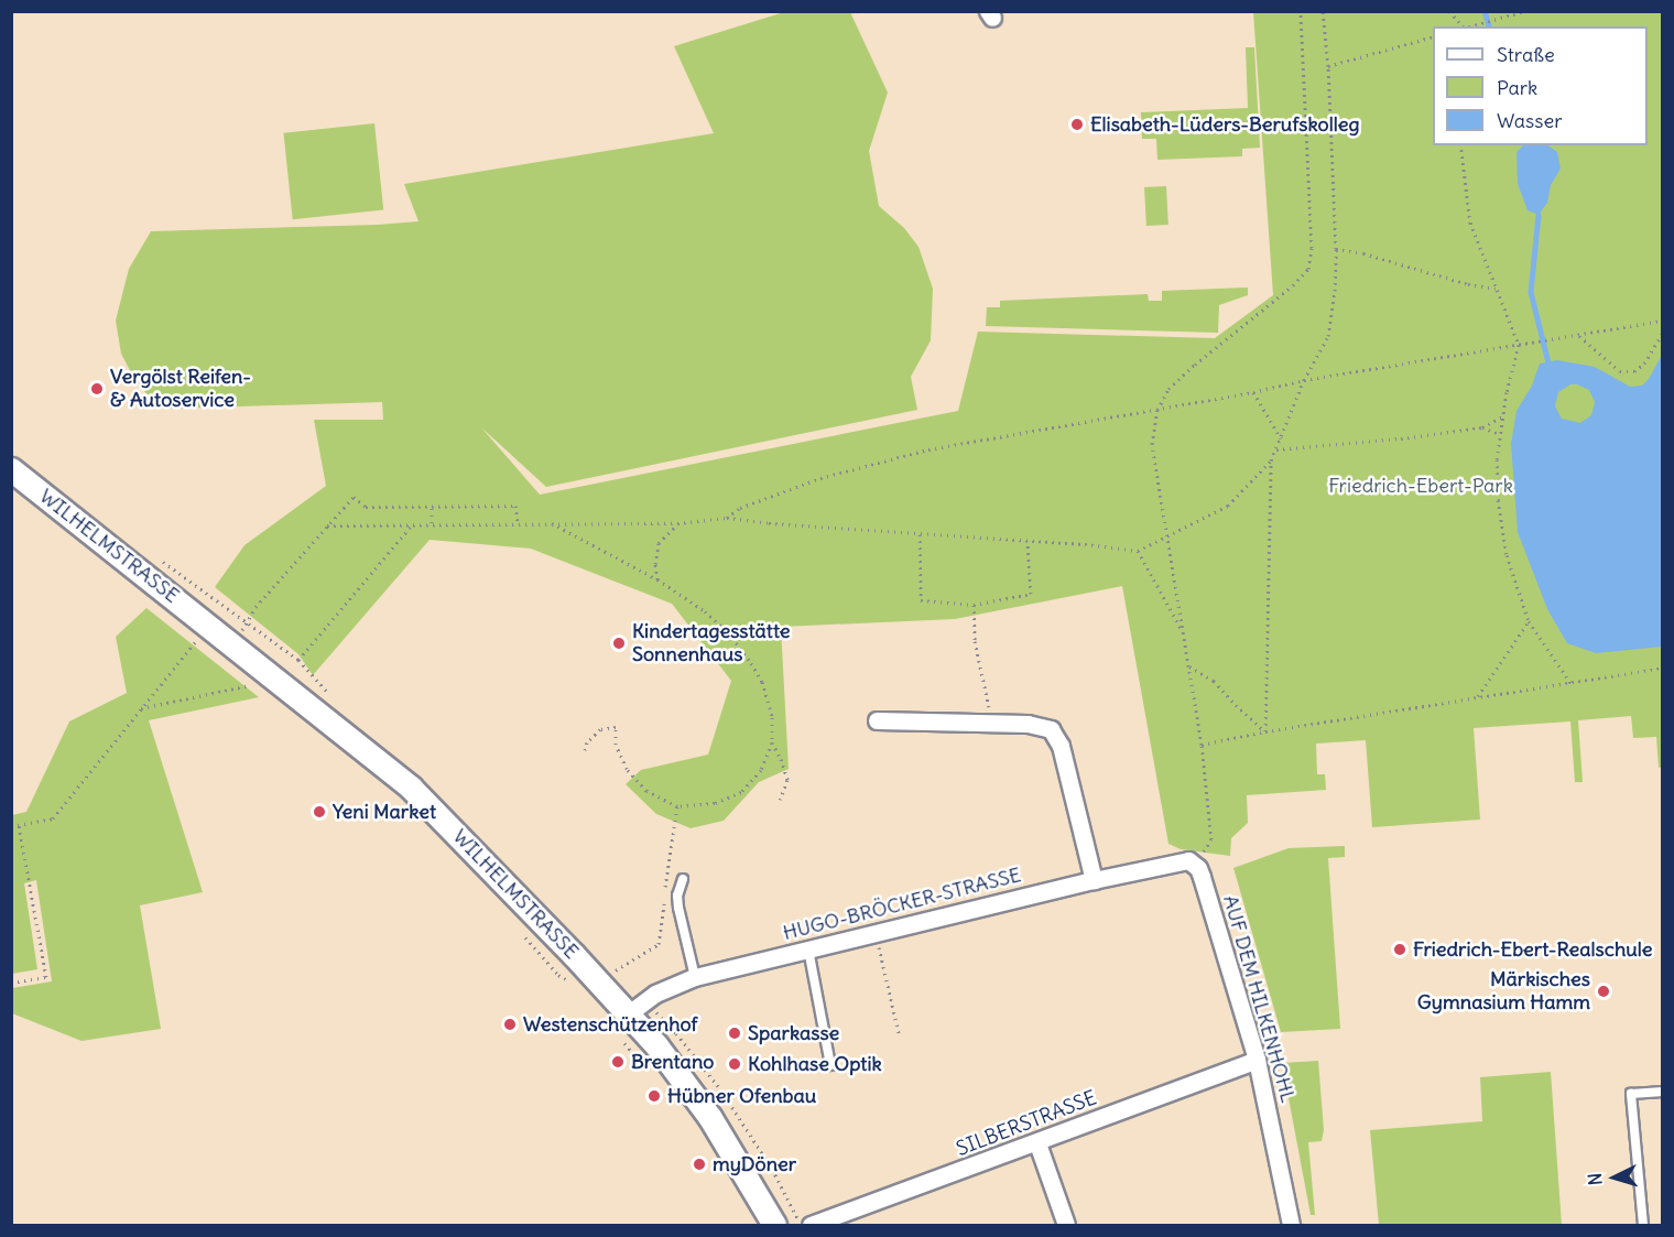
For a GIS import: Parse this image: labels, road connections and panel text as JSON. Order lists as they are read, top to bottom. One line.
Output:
{"streets":{"main road":["WILHELMSTRASSE"],"street":["HUGO-BRÖCKER-STRASSE","AUF DEM HILKENHOHL","SILBERSTRASSE"]},"crossings":[["WILHELMSTRASSE","HUGO-BRÖCKER-STRASSE"],["HUGO-BRÖCKER-STRASSE","AUF DEM HILKENHOHL"],["AUF DEM HILKENHOHL","SILBERSTRASSE"]],"parks":["Friedrich-Ebert-Park"],"places":["Elisabeth-Lüders-Berufskolleg","Vergölst Reifen- & Autoservice","Kindertagesstätte Sonnenhaus","Yeni Market","Friedrich-Ebert-Realschule","Märkisches Gymnasium Hamm","Westenschützenhof","Sparkasse","Brentano","Kohlhase Optik","Hübner Ofenbau","myDöner"],"legend":["Straße","Park","Wasser"],"north":"left"}
